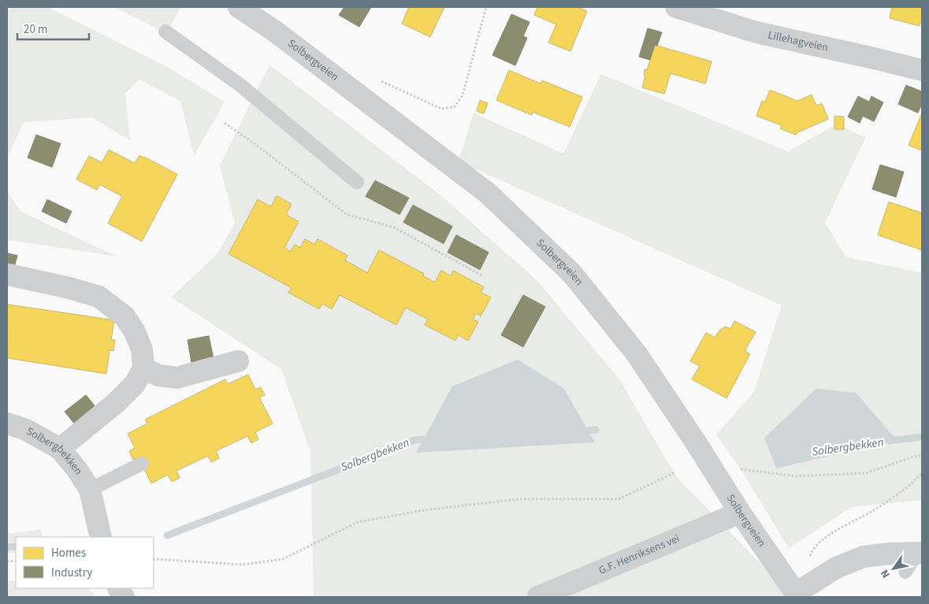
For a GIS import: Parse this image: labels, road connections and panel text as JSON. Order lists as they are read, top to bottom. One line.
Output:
{"streets":{"street":["Lillehagveien","Solbergveien","Solbergbekken","G.F. Henriksens vei"]},"crossings":[["Solbergveien","G.F. Henriksens vei"]],"water":["Solbergbekken"],"legend":["Homes","Industry"],"scale_bar":"20 m","north":"bottom left"}
